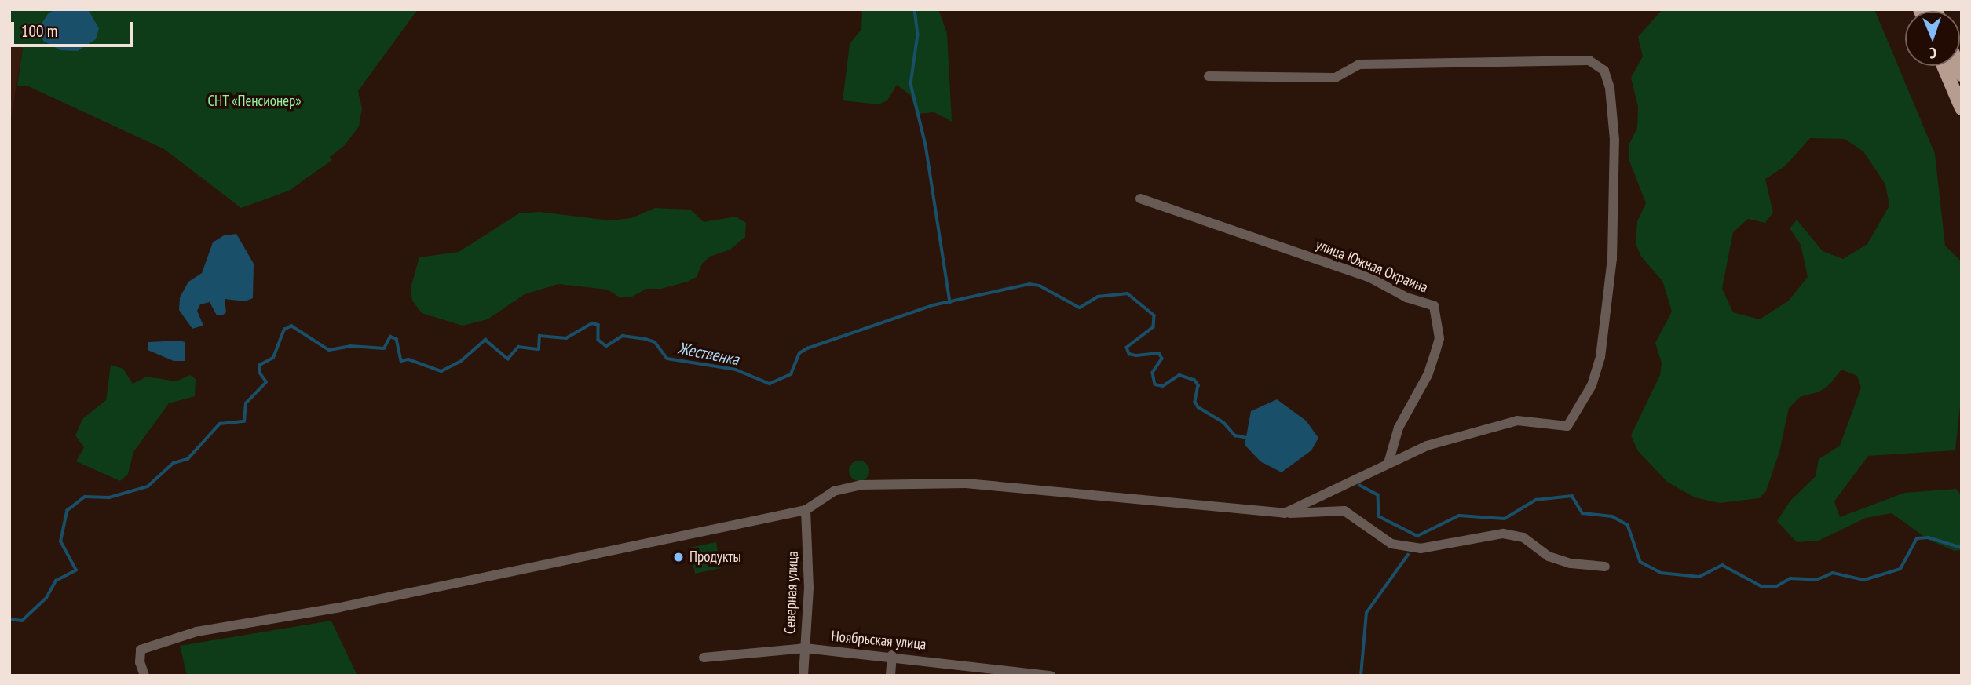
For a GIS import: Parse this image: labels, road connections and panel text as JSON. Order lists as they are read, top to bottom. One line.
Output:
{"streets":{"street":["улица Южная Окраина","Северная улица","Ноябрьская улица"]},"crossings":[["Северная улица","Ноябрьская улица"]],"water":["Жественка"],"parks":["СНТ «Пенсионер»"],"places":["Продукты"],"scale_bar":"100 m","north":"bottom"}
